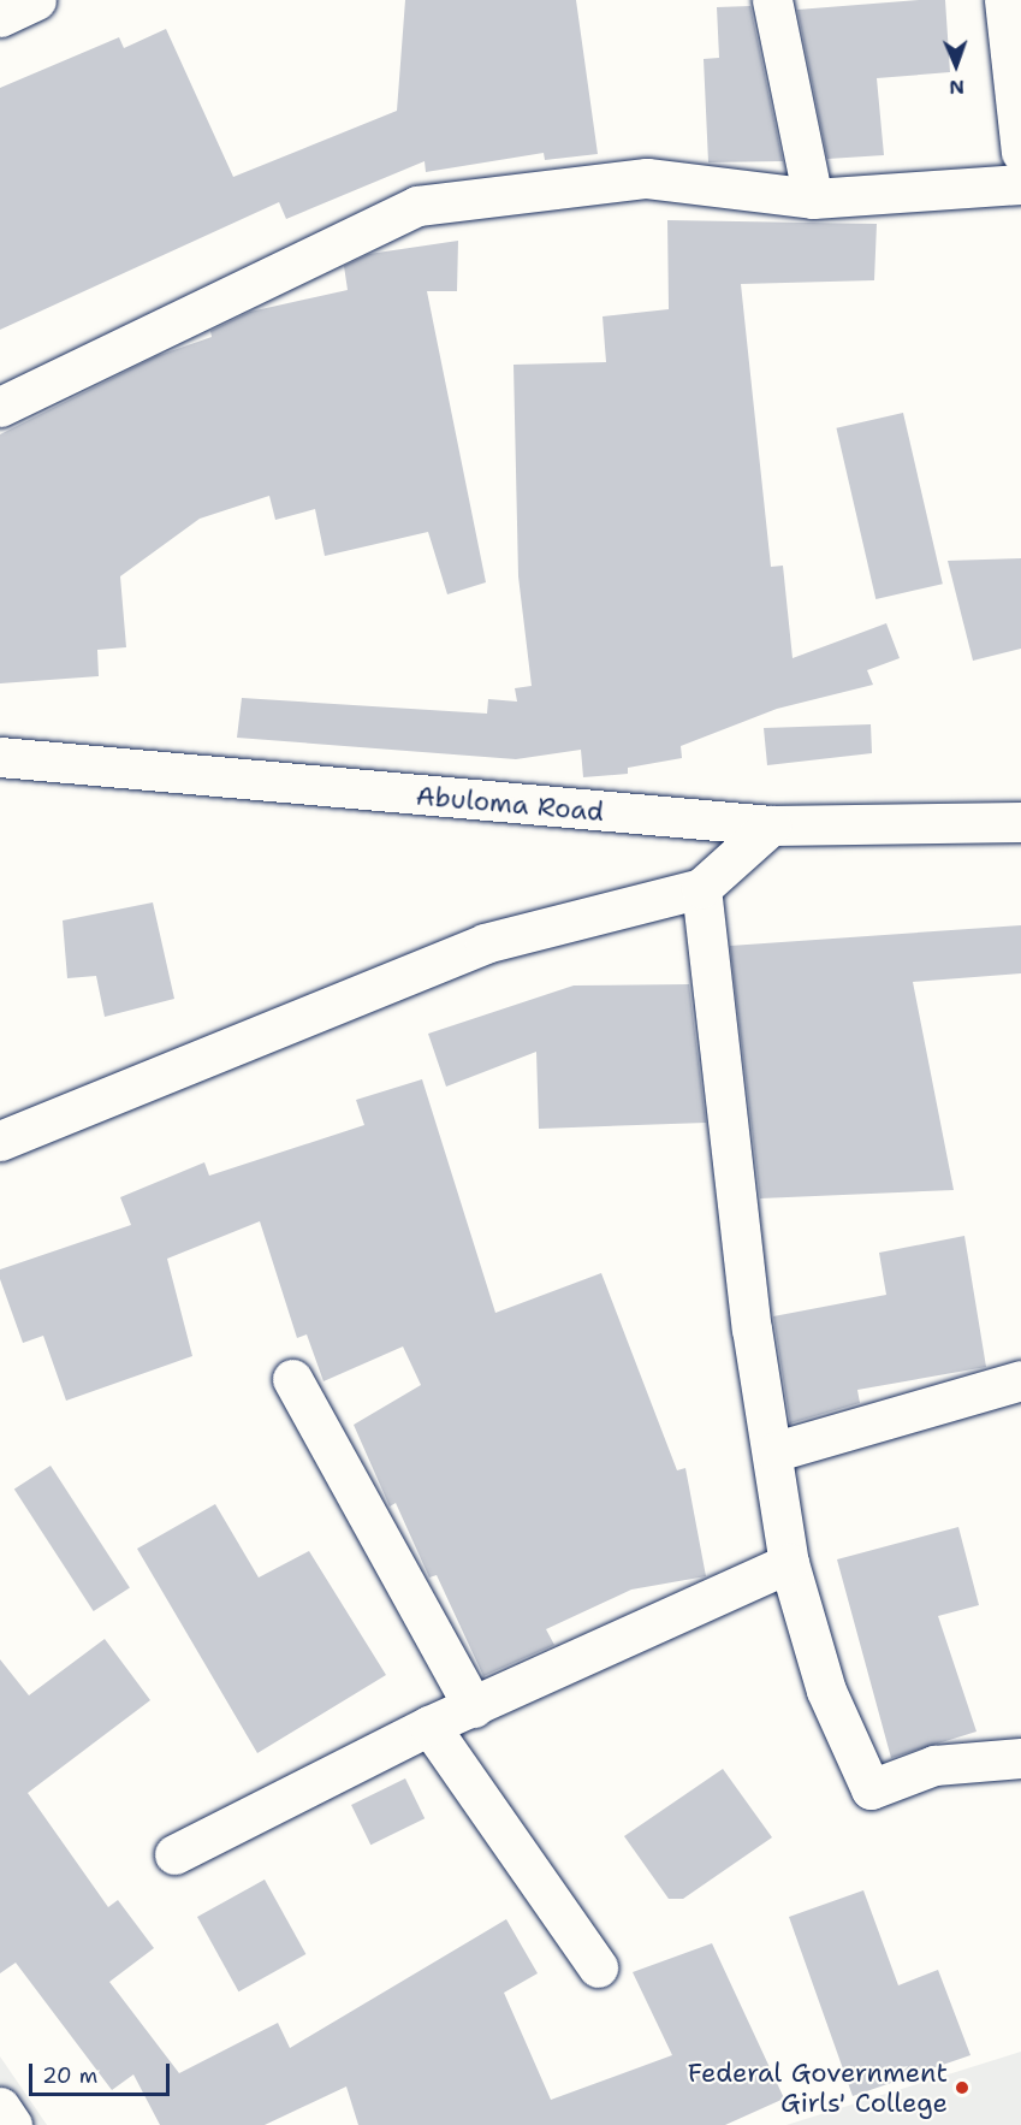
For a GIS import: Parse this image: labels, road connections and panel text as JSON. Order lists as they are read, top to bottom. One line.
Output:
{"streets":{"street":["Abuloma Road"]},"places":["Federal Government Girls' College"],"scale_bar":"20 m","north":"bottom"}
